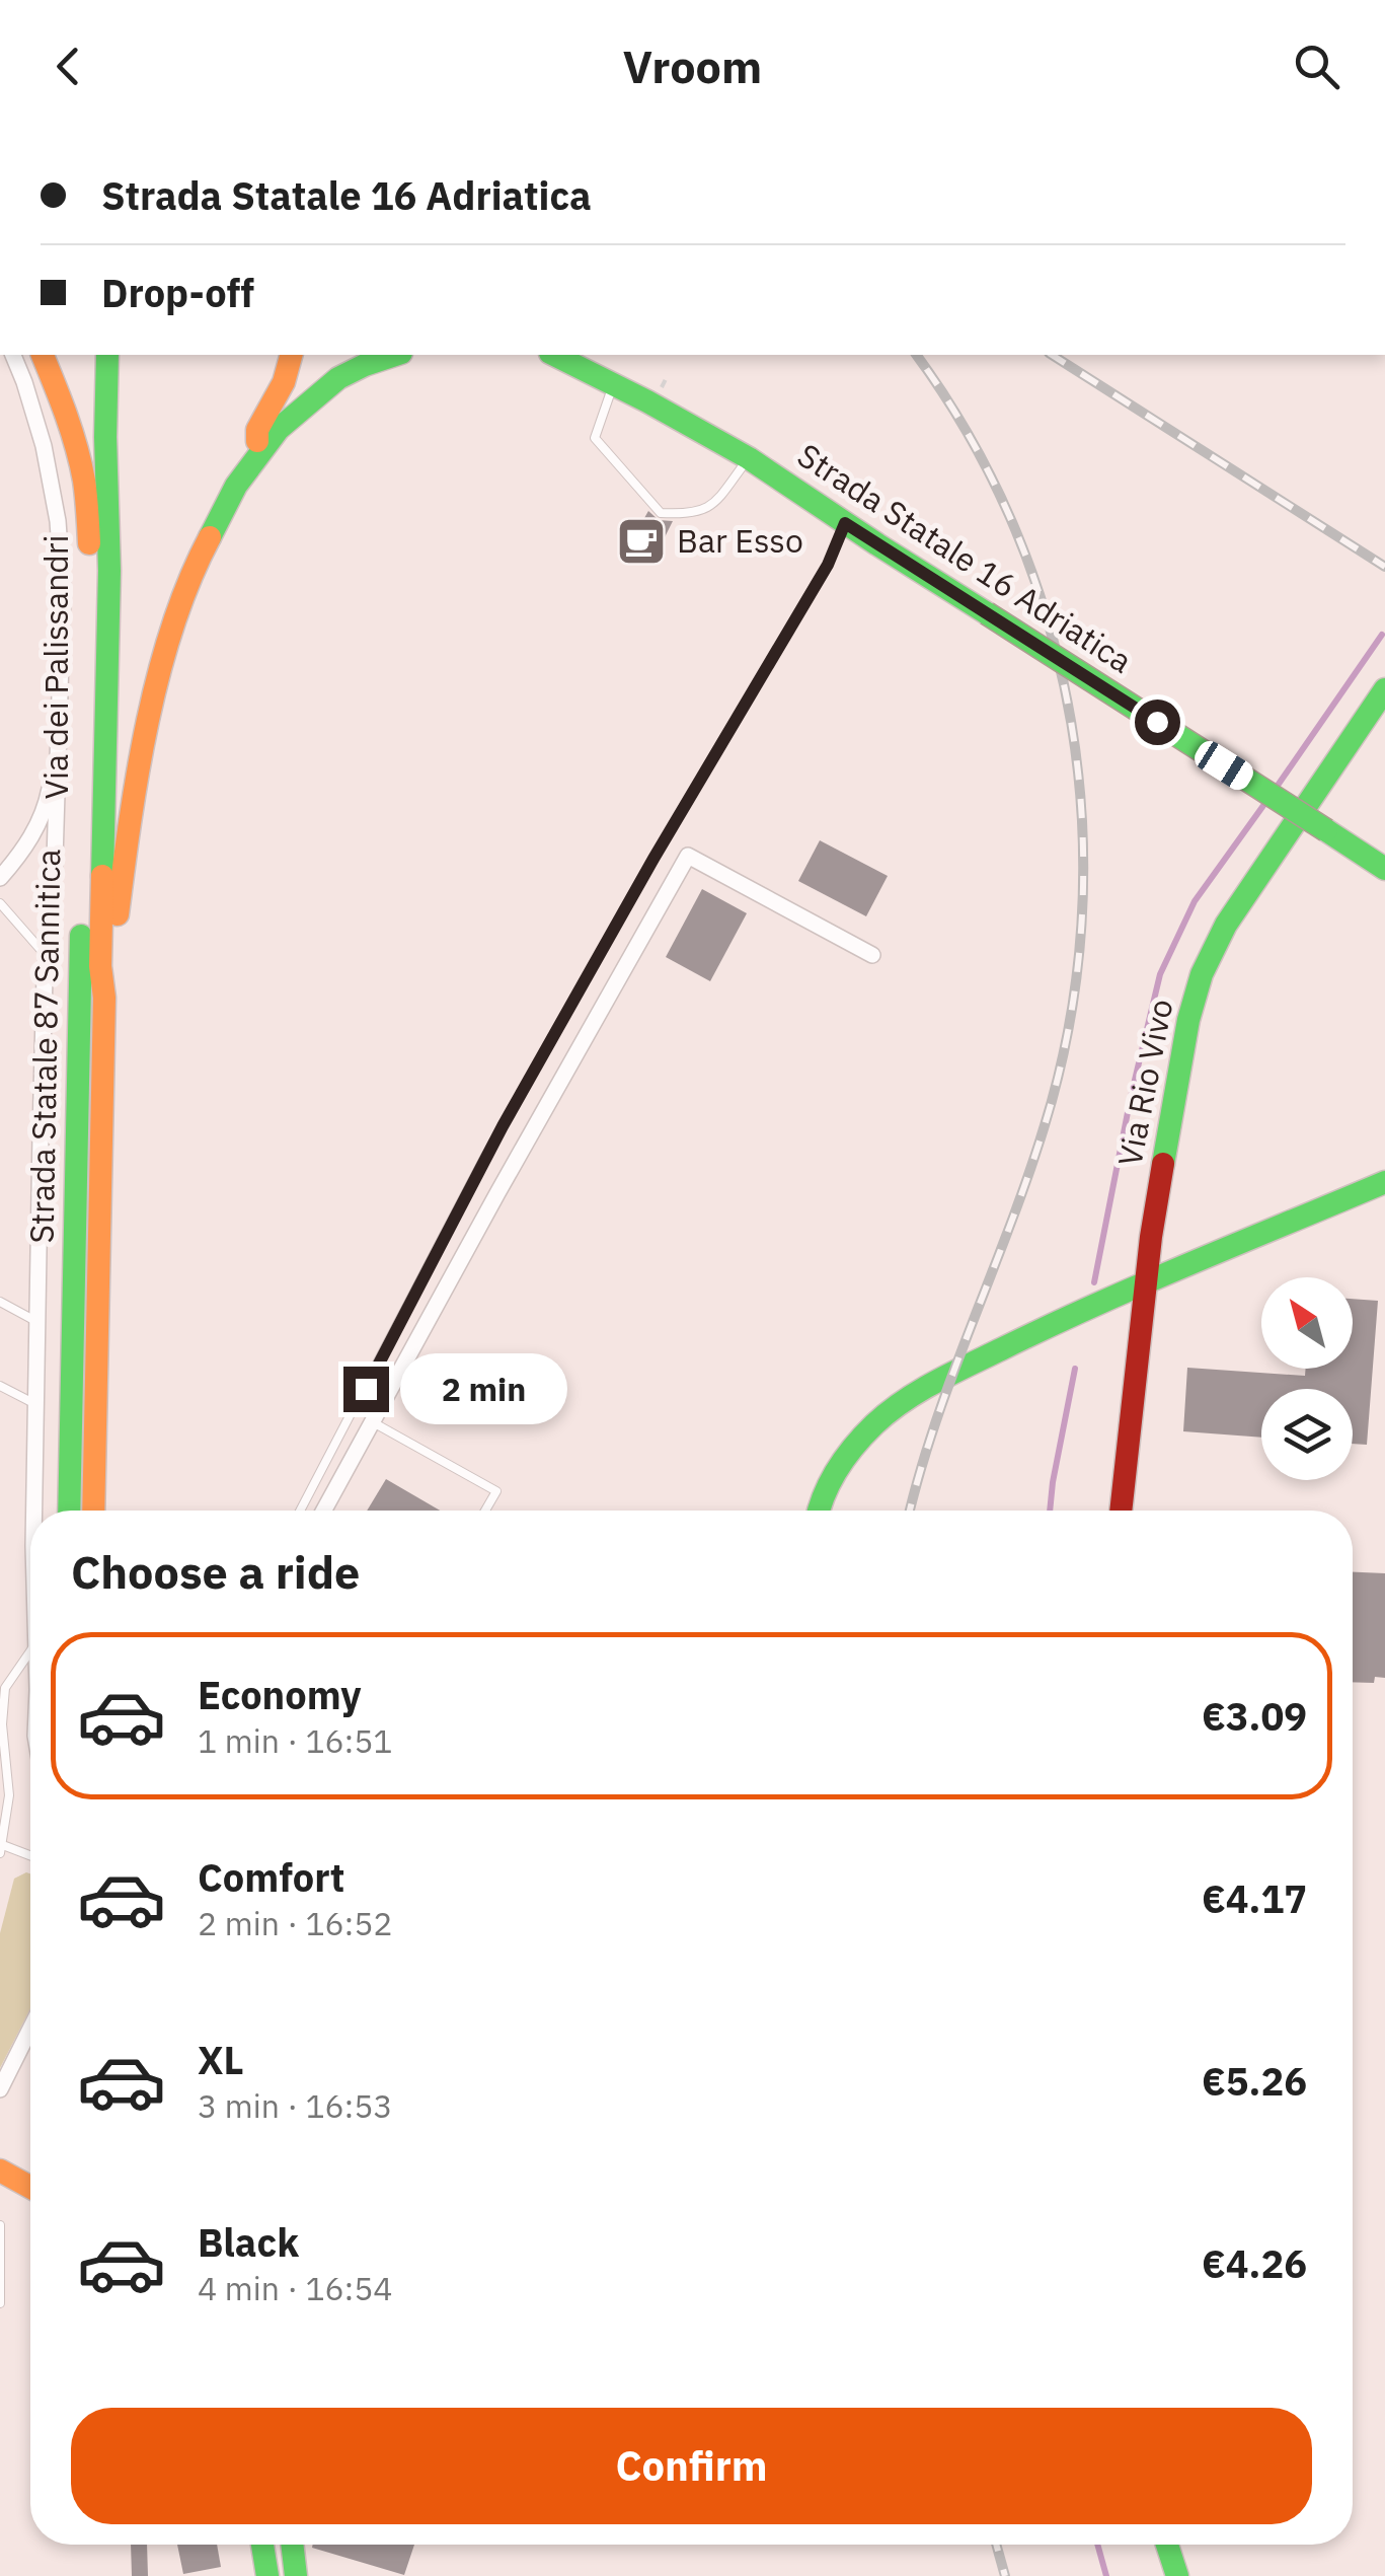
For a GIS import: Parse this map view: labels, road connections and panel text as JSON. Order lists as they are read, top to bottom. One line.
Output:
{"streets":{"main road":["Strada Statale 16 Adriatica","Strada Statale 87 Sannitica","Via Rio Vivo"],"street":["Via dei Palissandri"]},"places":{"cafe":["Bar Esso"]},"north":"top left","page":{"header":"Vroom","banner":["Strada Statale 16 Adriatica","Drop-off"],"bubble":"2 min","heading":"Choose a ride","list":[{"name":"Economy","note":"1 min · 16:51","value":"€3.09"},{"name":"Comfort","note":"2 min · 16:52","value":"€4.17"},{"name":"XL","note":"3 min · 16:53","value":"€5.26"},{"name":"Black","note":"4 min · 16:54","value":"€4.26"}],"buttons":"Confirm"}}
